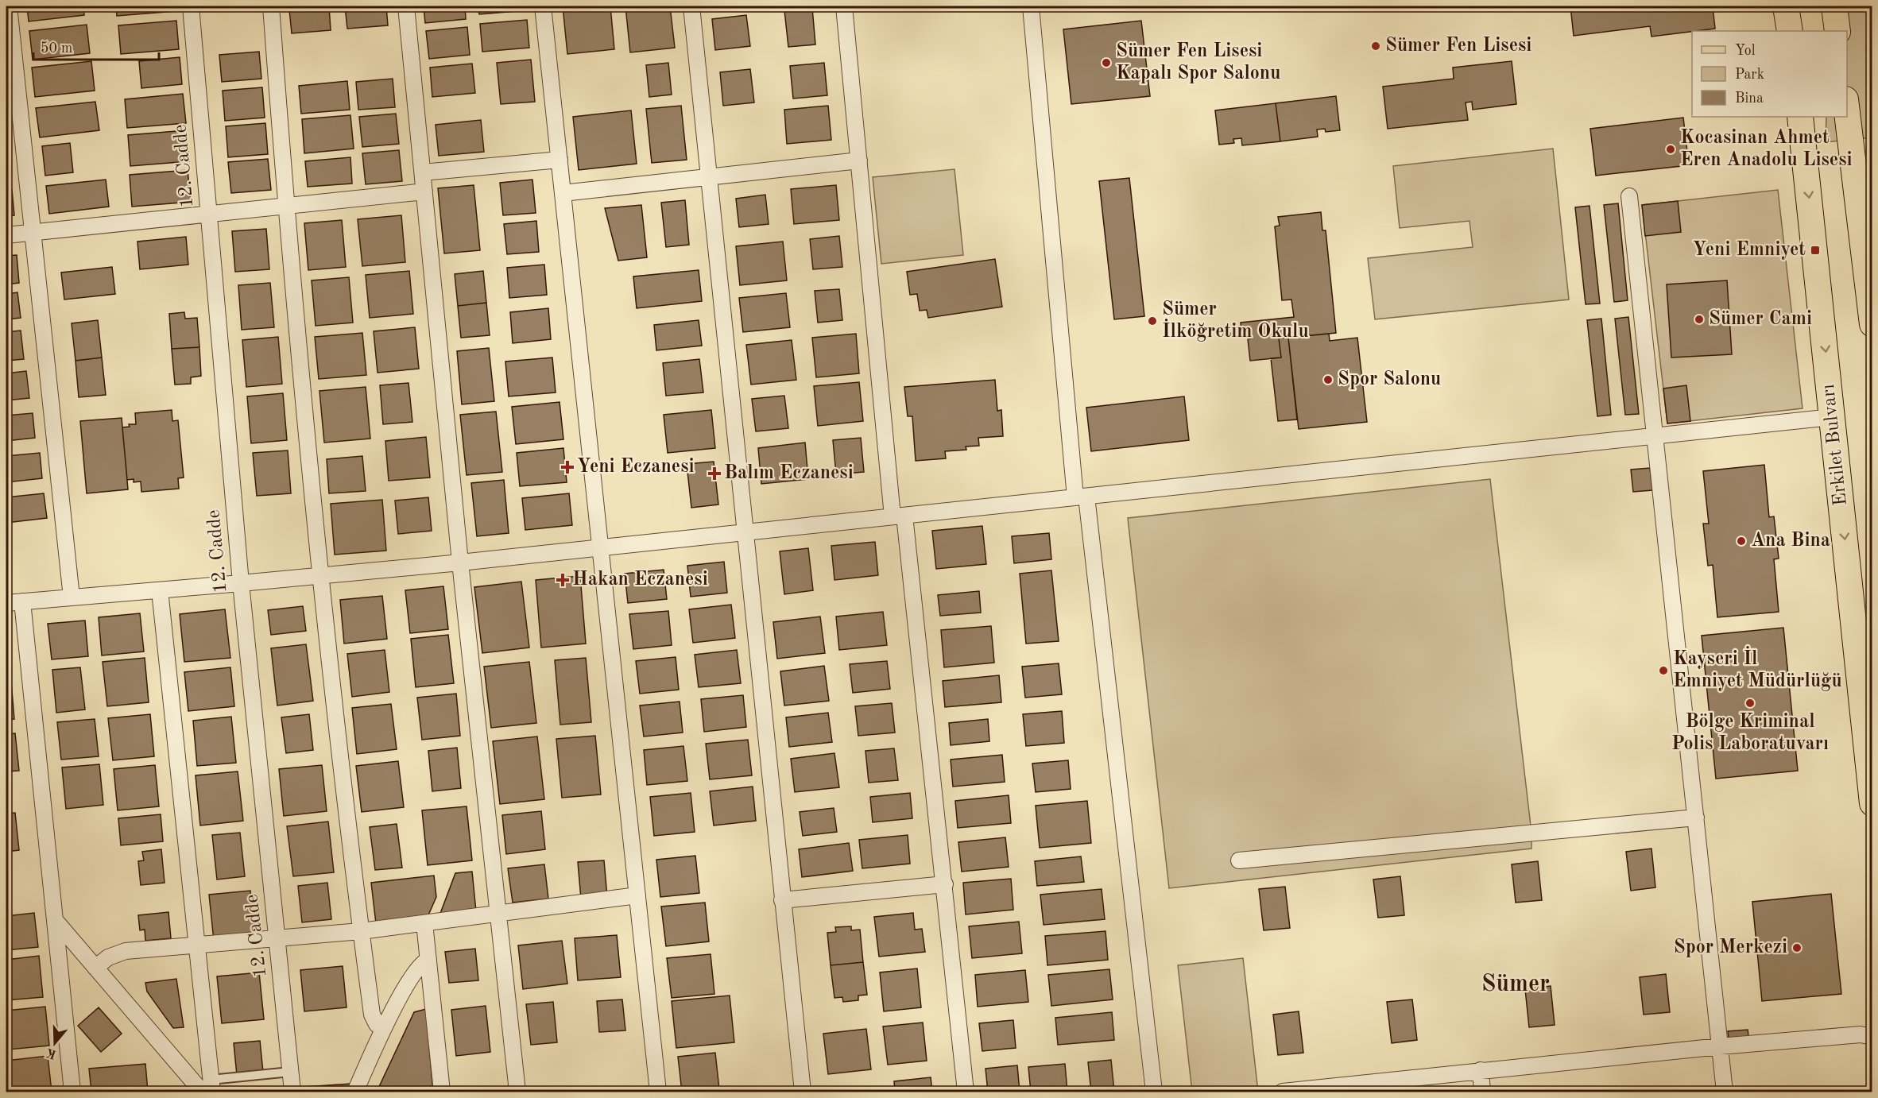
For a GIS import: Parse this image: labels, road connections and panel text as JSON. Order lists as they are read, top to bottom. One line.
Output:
{"streets":{"main road":["Erkilet Bulvarı"],"street":["12. Cadde"]},"districts":["Sümer"],"places":{"other":["Sümer Fen Lisesi","Sümer Fen Lisesi Kapalı Spor Salonu","Kocasinan Ahmet Eren Anadolu Lisesi","Sümer Cami","Sümer İlköğretim Okulu","Spor Salonu","Ana Bina","Kayseri İl Emniyet Müdürlüğü","Bölge Kriminal Polis Laboratuvarı","Spor Merkezi"],"transit":["Yeni Emniyet"],"health":["Yeni Eczanesi","Balım Eczanesi","Hakan Eczanesi"]},"legend":["Yol","Park","Bina"],"scale_bar":"50 m","north":"bottom"}
